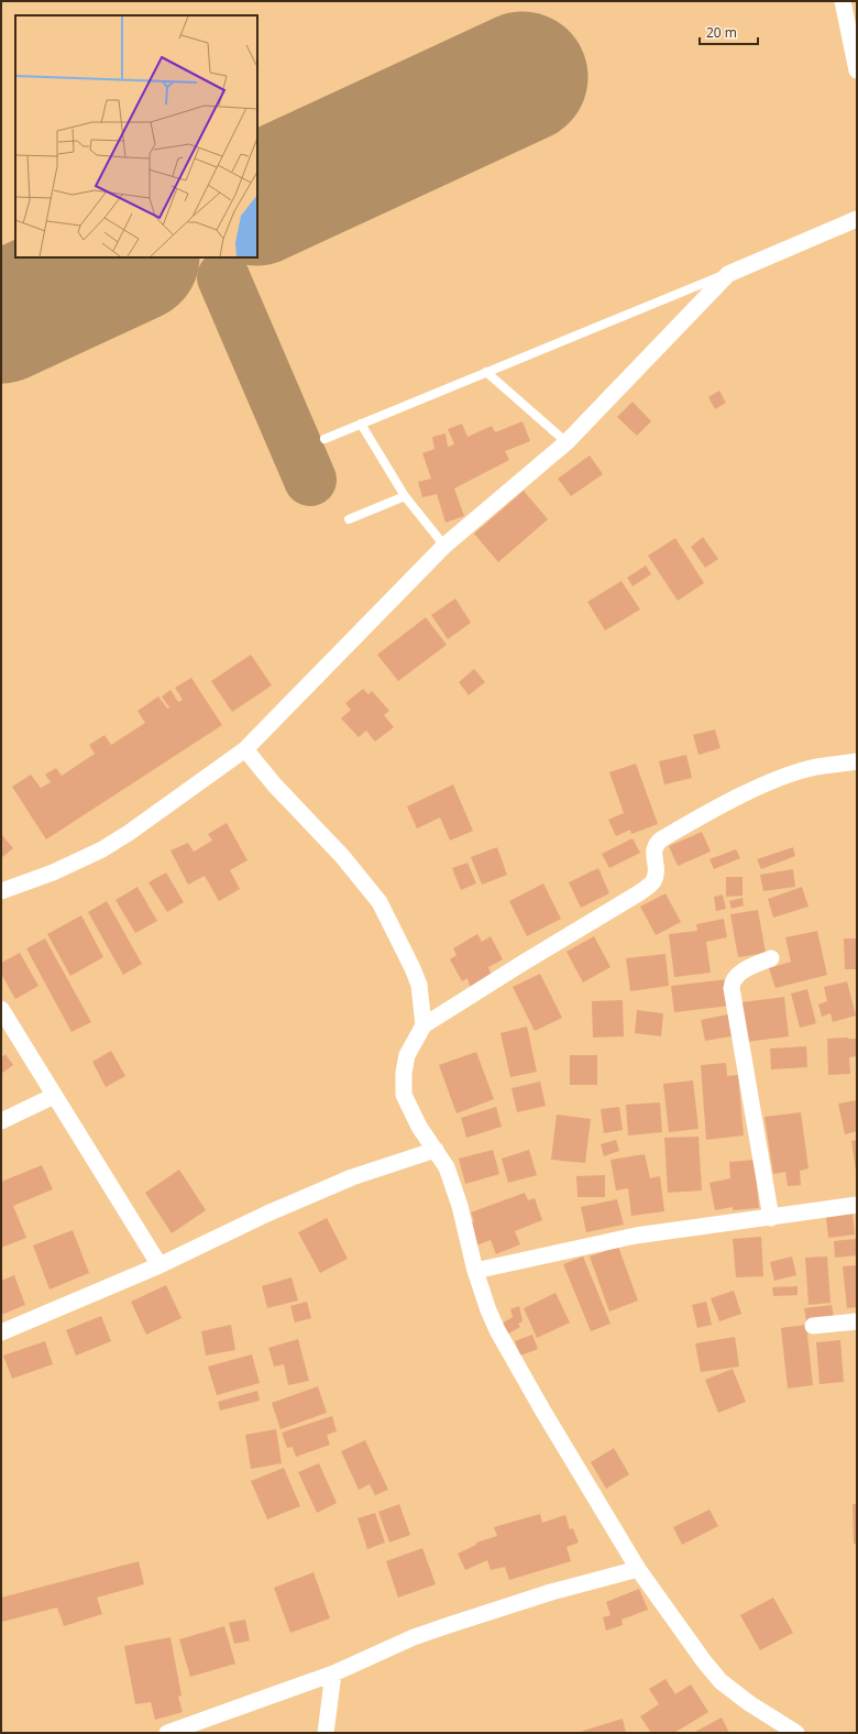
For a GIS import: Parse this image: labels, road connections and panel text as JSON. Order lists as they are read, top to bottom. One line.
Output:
{"scale_bar":"20 m"}
